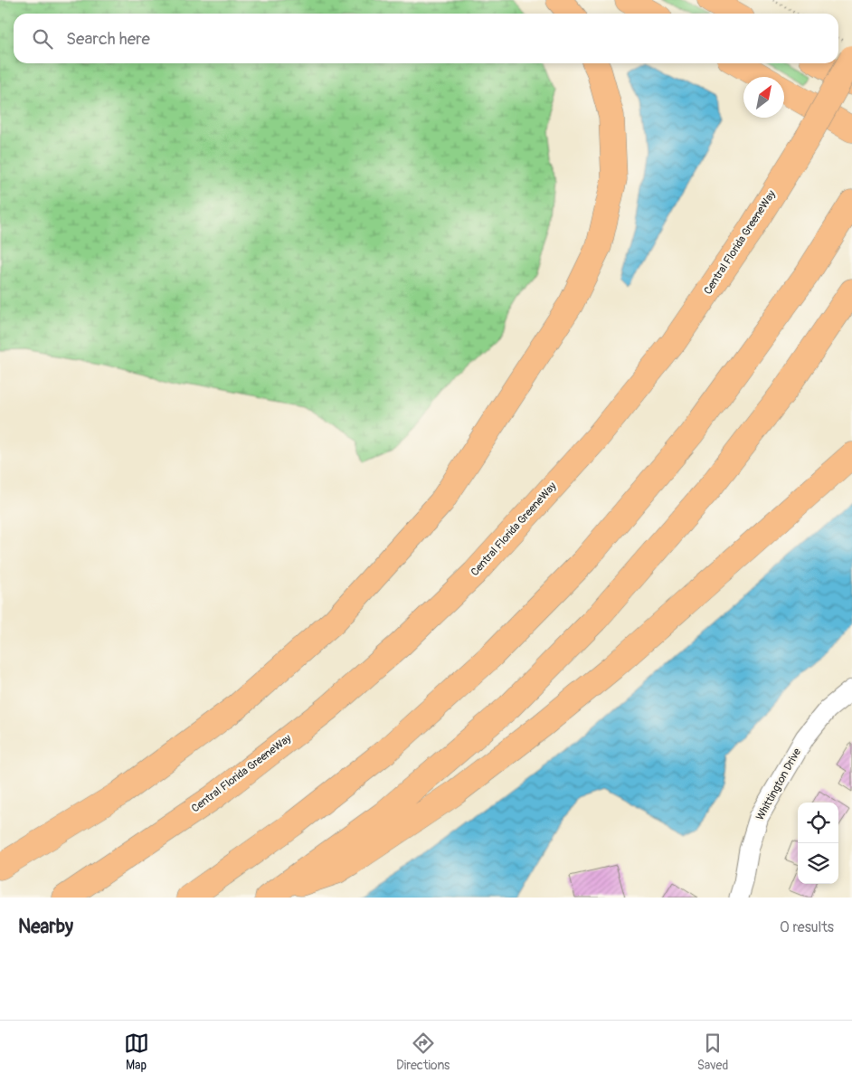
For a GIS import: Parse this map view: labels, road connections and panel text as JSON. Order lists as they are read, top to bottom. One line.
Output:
{"streets":{"main road":["Central Florida GreeneWay"],"street":["Whittington Drive"]},"north":"top right","page":{"search":"Search here","heading":["Nearby","0 results"],"nav":["Map","Directions","Saved"]}}
